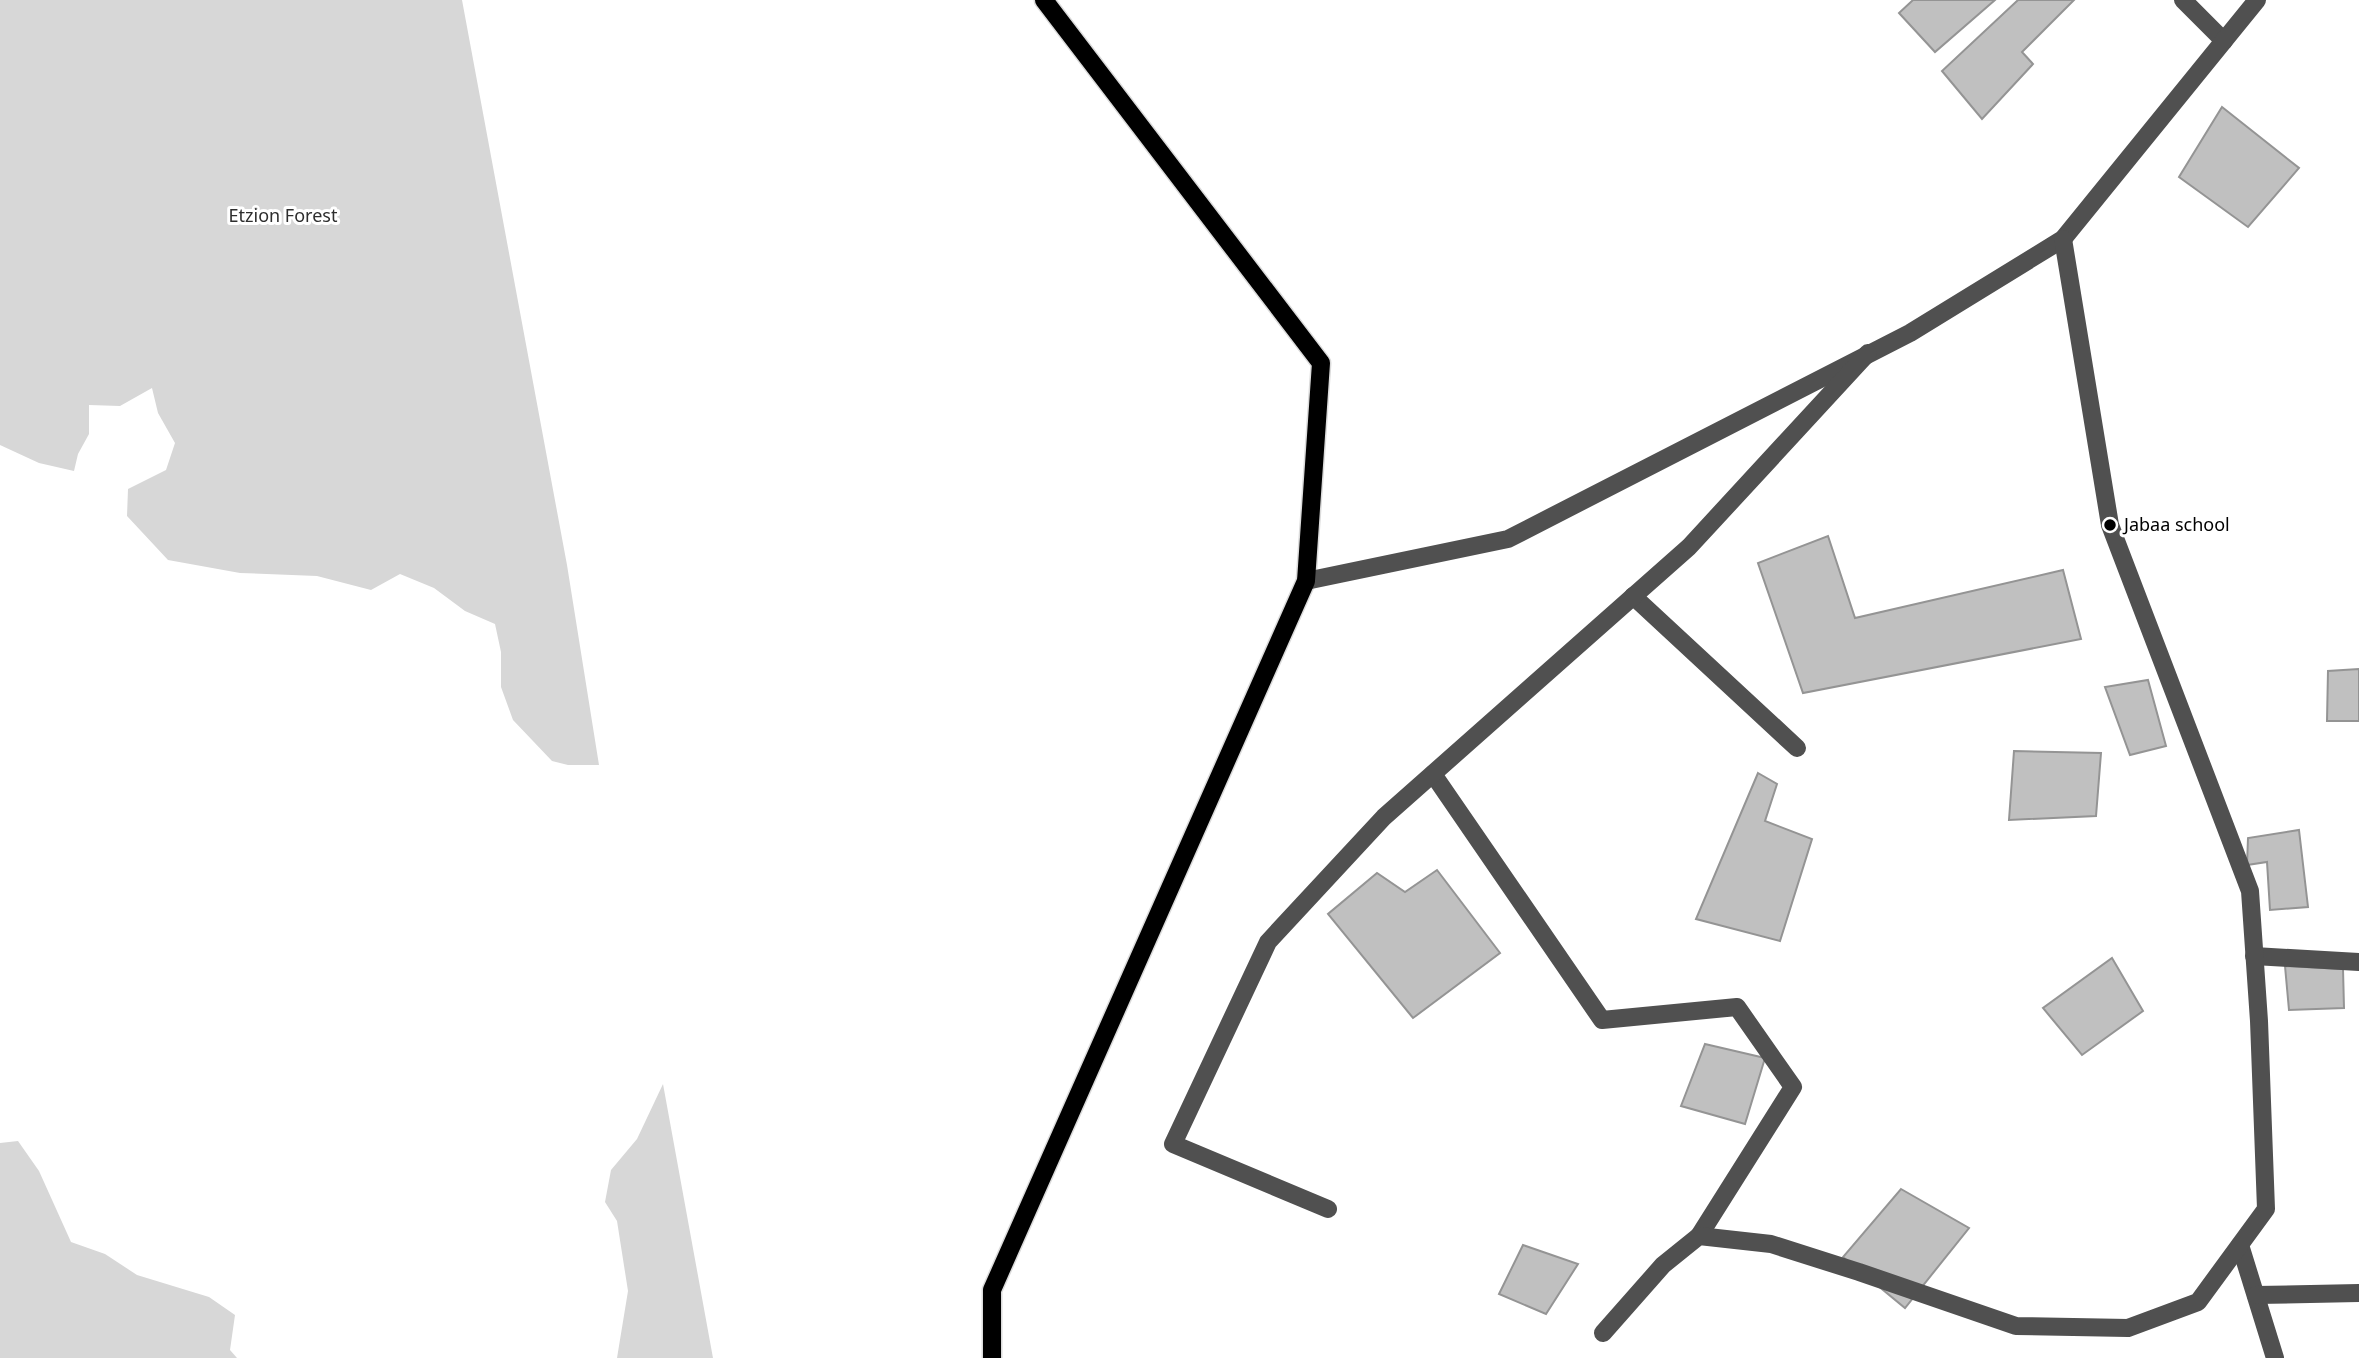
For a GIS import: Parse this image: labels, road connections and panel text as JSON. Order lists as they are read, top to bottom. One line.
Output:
{"parks":["Etzion Forest"],"places":["Jabaa school"]}
